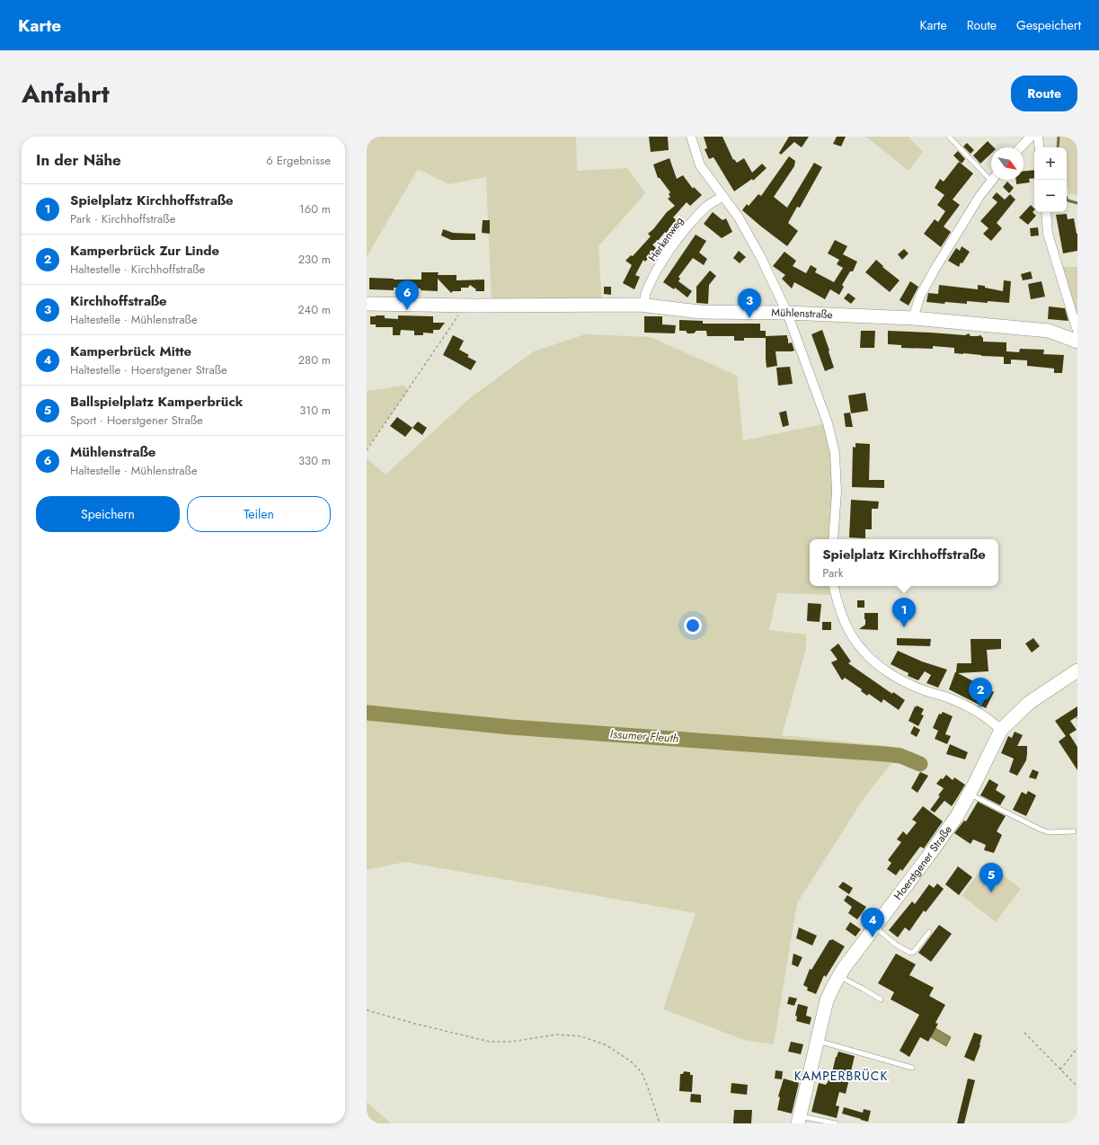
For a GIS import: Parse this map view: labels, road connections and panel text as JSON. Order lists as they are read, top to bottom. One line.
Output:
{"streets":{"street":["Herkenweg","Mühlenstraße","Hoerstgener Straße"]},"crossings":[["Herkenweg","Mühlenstraße"]],"districts":["KAMPERBRÜCK"],"water":["Issumer Fleuth"],"north":"bottom right","page":{"header":"Karte","nav":["Karte","Route","Gespeichert"],"title":"Anfahrt","buttons":["Route",["Speichern","Teilen"]],"heading":["In der Nähe","6 Ergebnisse"],"map_buttons":["+","−"],"list":[{"mark":"1","name":"Spielplatz Kirchhoffstraße","note":"Park · Kirchhoffstraße","value":"160 m"},{"mark":"2","name":"Kamperbrück Zur Linde","note":"Haltestelle · Kirchhoffstraße","value":"230 m"},{"mark":"3","name":"Kirchhoffstraße","note":"Haltestelle · Mühlenstraße","value":"240 m"},{"mark":"4","name":"Kamperbrück Mitte","note":"Haltestelle · Hoerstgener Straße","value":"280 m"},{"mark":"5","name":"Ballspielplatz Kamperbrück","note":"Sport · Hoerstgener Straße","value":"310 m"},{"mark":"6","name":"Mühlenstraße","note":"Haltestelle · Mühlenstraße","value":"330 m"}],"pins":["6","3","1","2","5","4"],"popup":["Spielplatz Kirchhoffstraße","Park"]}}
